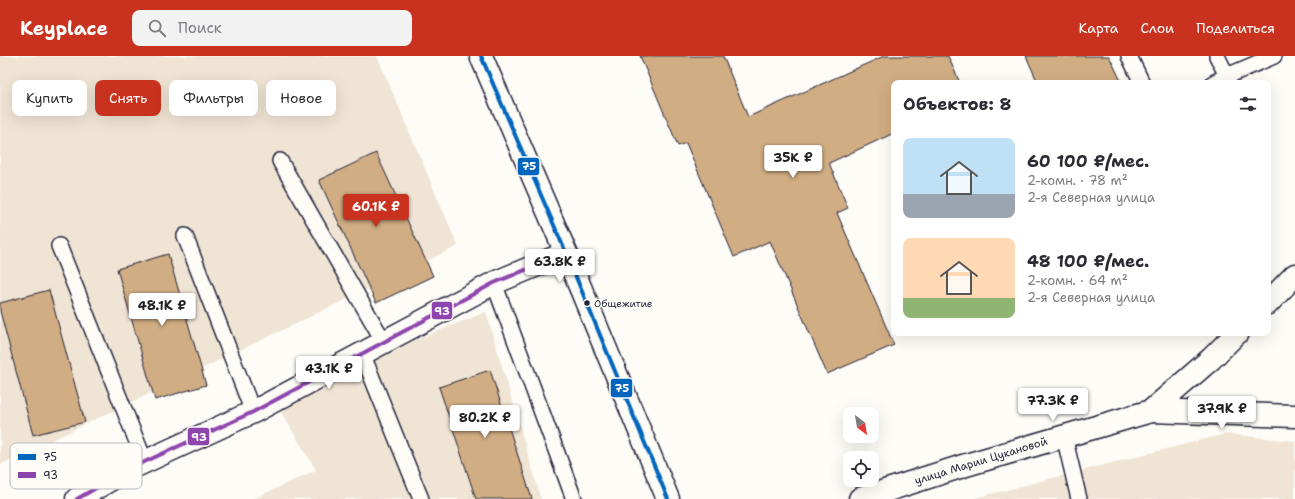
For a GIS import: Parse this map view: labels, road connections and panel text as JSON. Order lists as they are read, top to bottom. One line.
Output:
{"streets":{"street":["улица Марии Цукановой"]},"places":["Общежитие"],"lines":["transit line 75","transit line 93"],"legend":["75","93"],"north":"bottom right","page":{"header":"Keyplace","search":"Поиск","nav":["Карта","Слои","Поделиться"],"chip":["Купить","Снять","Фильтры","Новое"],"heading":"Объектов: 8","list":[{"name":"60 100 ₽/мес.","note":"2-комн. · 78 m² · 2-я Северная улица"},{"name":"48 100 ₽/мес.","note":"2-комн. · 64 m² · 2-я Северная улица"}],"price":["35K ₽","60.1K ₽","63.8K ₽","48.1K ₽","43.1K ₽","77.3K ₽","37.9K ₽","80.2K ₽"]}}
